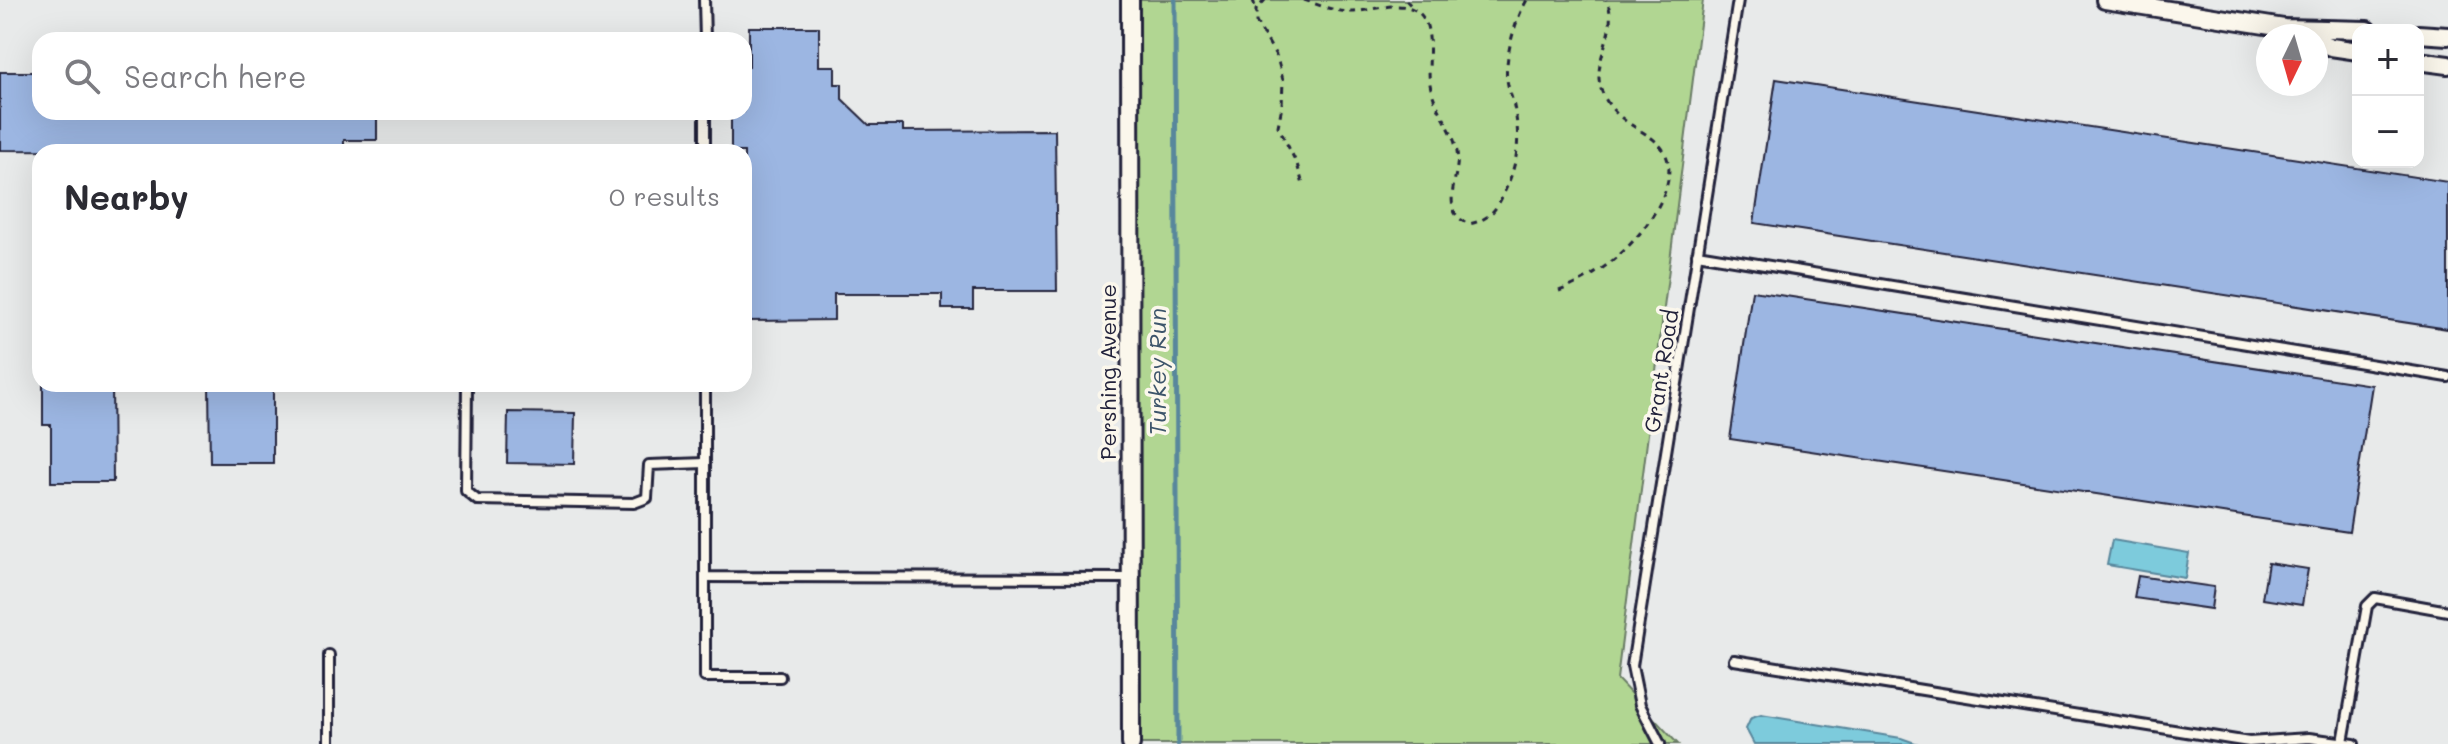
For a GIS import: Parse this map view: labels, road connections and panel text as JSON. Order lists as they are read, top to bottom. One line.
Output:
{"streets":{"street":["Pershing Avenue"],"lane":["Grant Road"]},"water":["Turkey Run"],"north":"bottom","page":{"map_buttons":["+","−"],"search":"Search here","heading":["Nearby","0 results"]}}
